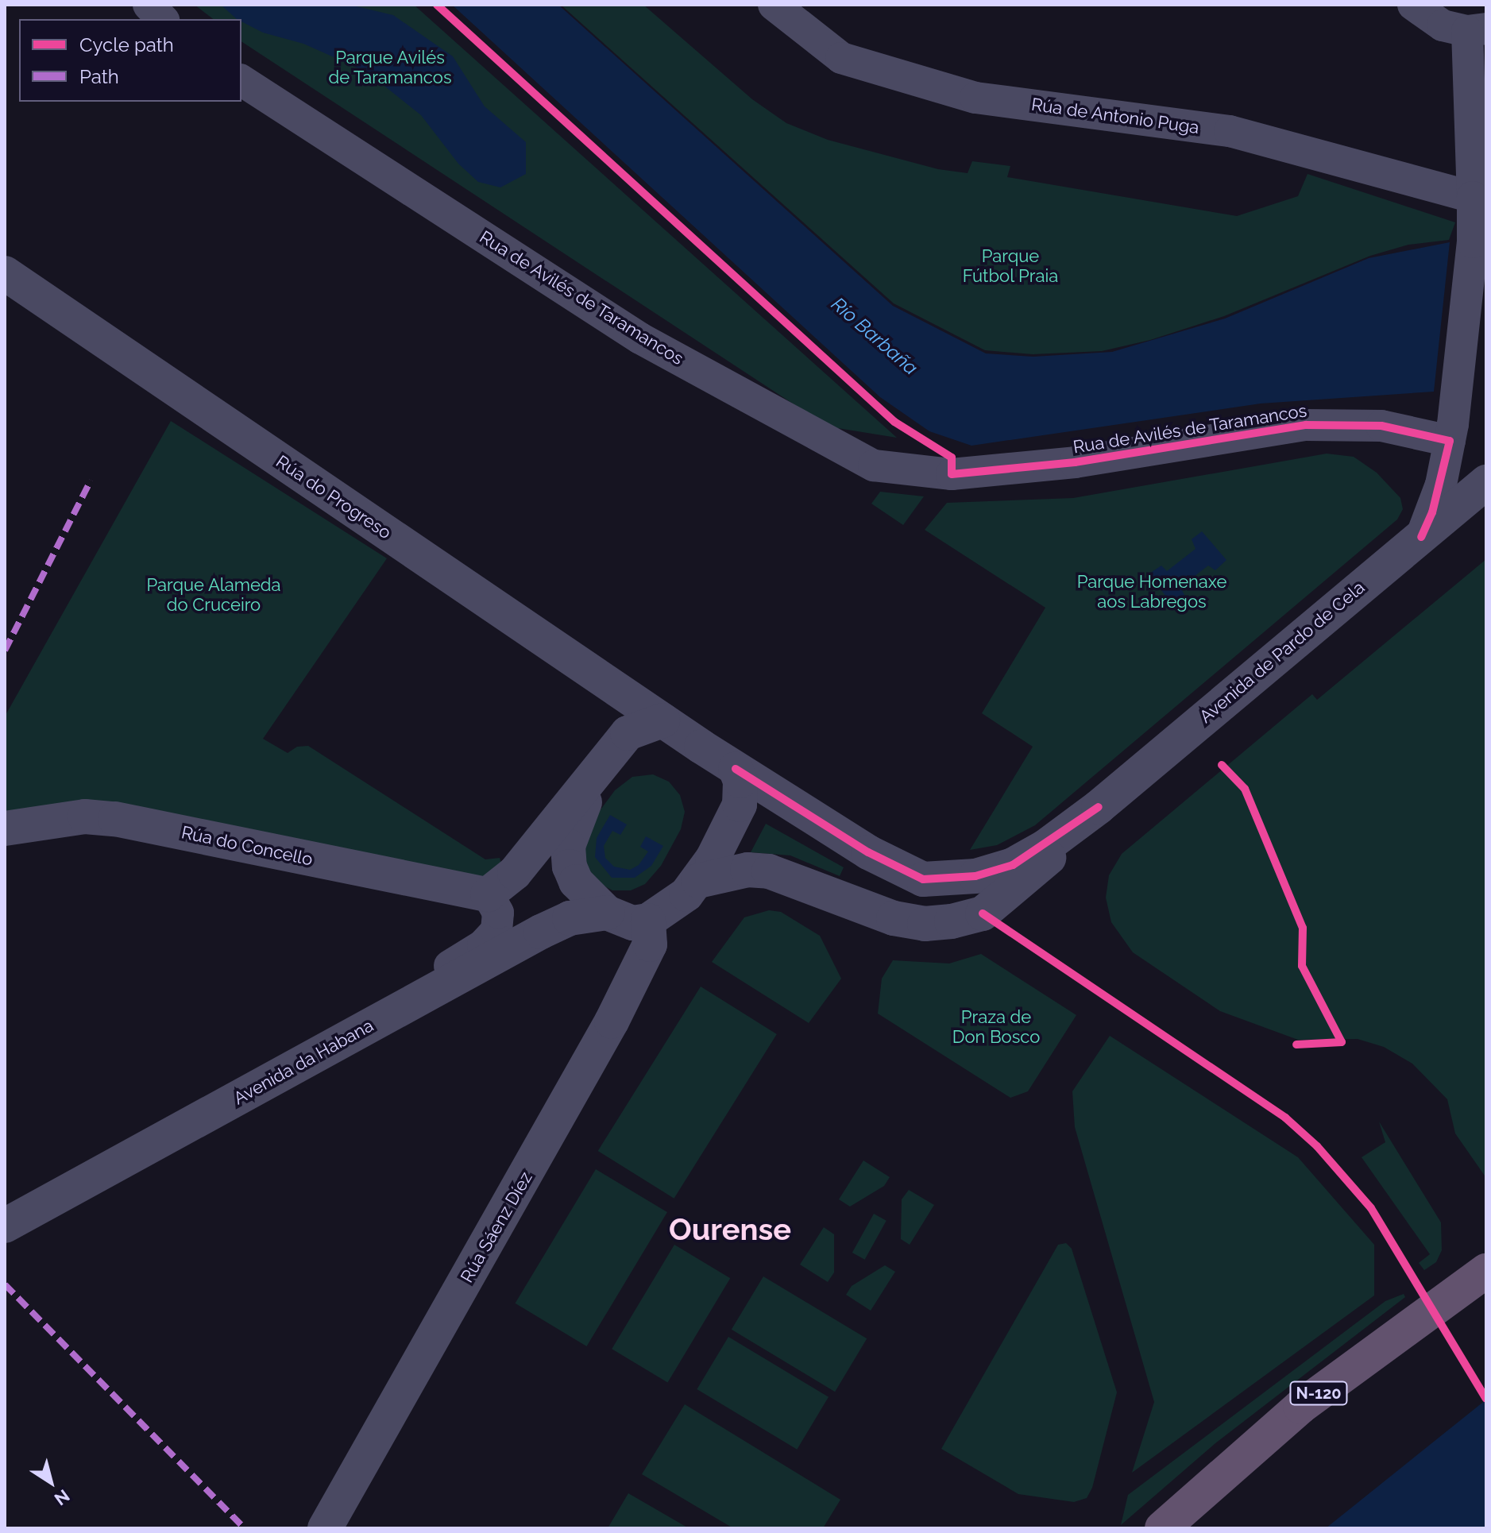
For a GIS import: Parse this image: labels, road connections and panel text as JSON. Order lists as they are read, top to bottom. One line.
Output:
{"streets":{"highway":["N-120"],"street":["Rúa de Antonio Puga","Rua de Avilés de Taramancos","Rúa do Progreso","Avenida de Pardo de Cela","Rúa do Concello","Avenida da Habana","Rúa Sáenz Díez"]},"crossings":[["Rúa do Progreso","Avenida de Pardo de Cela"],["Rúa do Progreso","Avenida da Habana"],["Rúa do Progreso","Rúa Sáenz Díez"],["Avenida de Pardo de Cela","Avenida da Habana"],["Avenida de Pardo de Cela","Rúa Sáenz Díez"],["Avenida da Habana","Rúa Sáenz Díez"]],"districts":["Ourense"],"water":["Río Barbaña"],"parks":["Parque Avilés de Taramancos","Parque Fútbol Praia","Parque Homenaxe aos Labregos","Parque Alameda do Cruceiro","Praza de Don Bosco"],"legend":["Cycle path","Path"],"north":"bottom right"}
